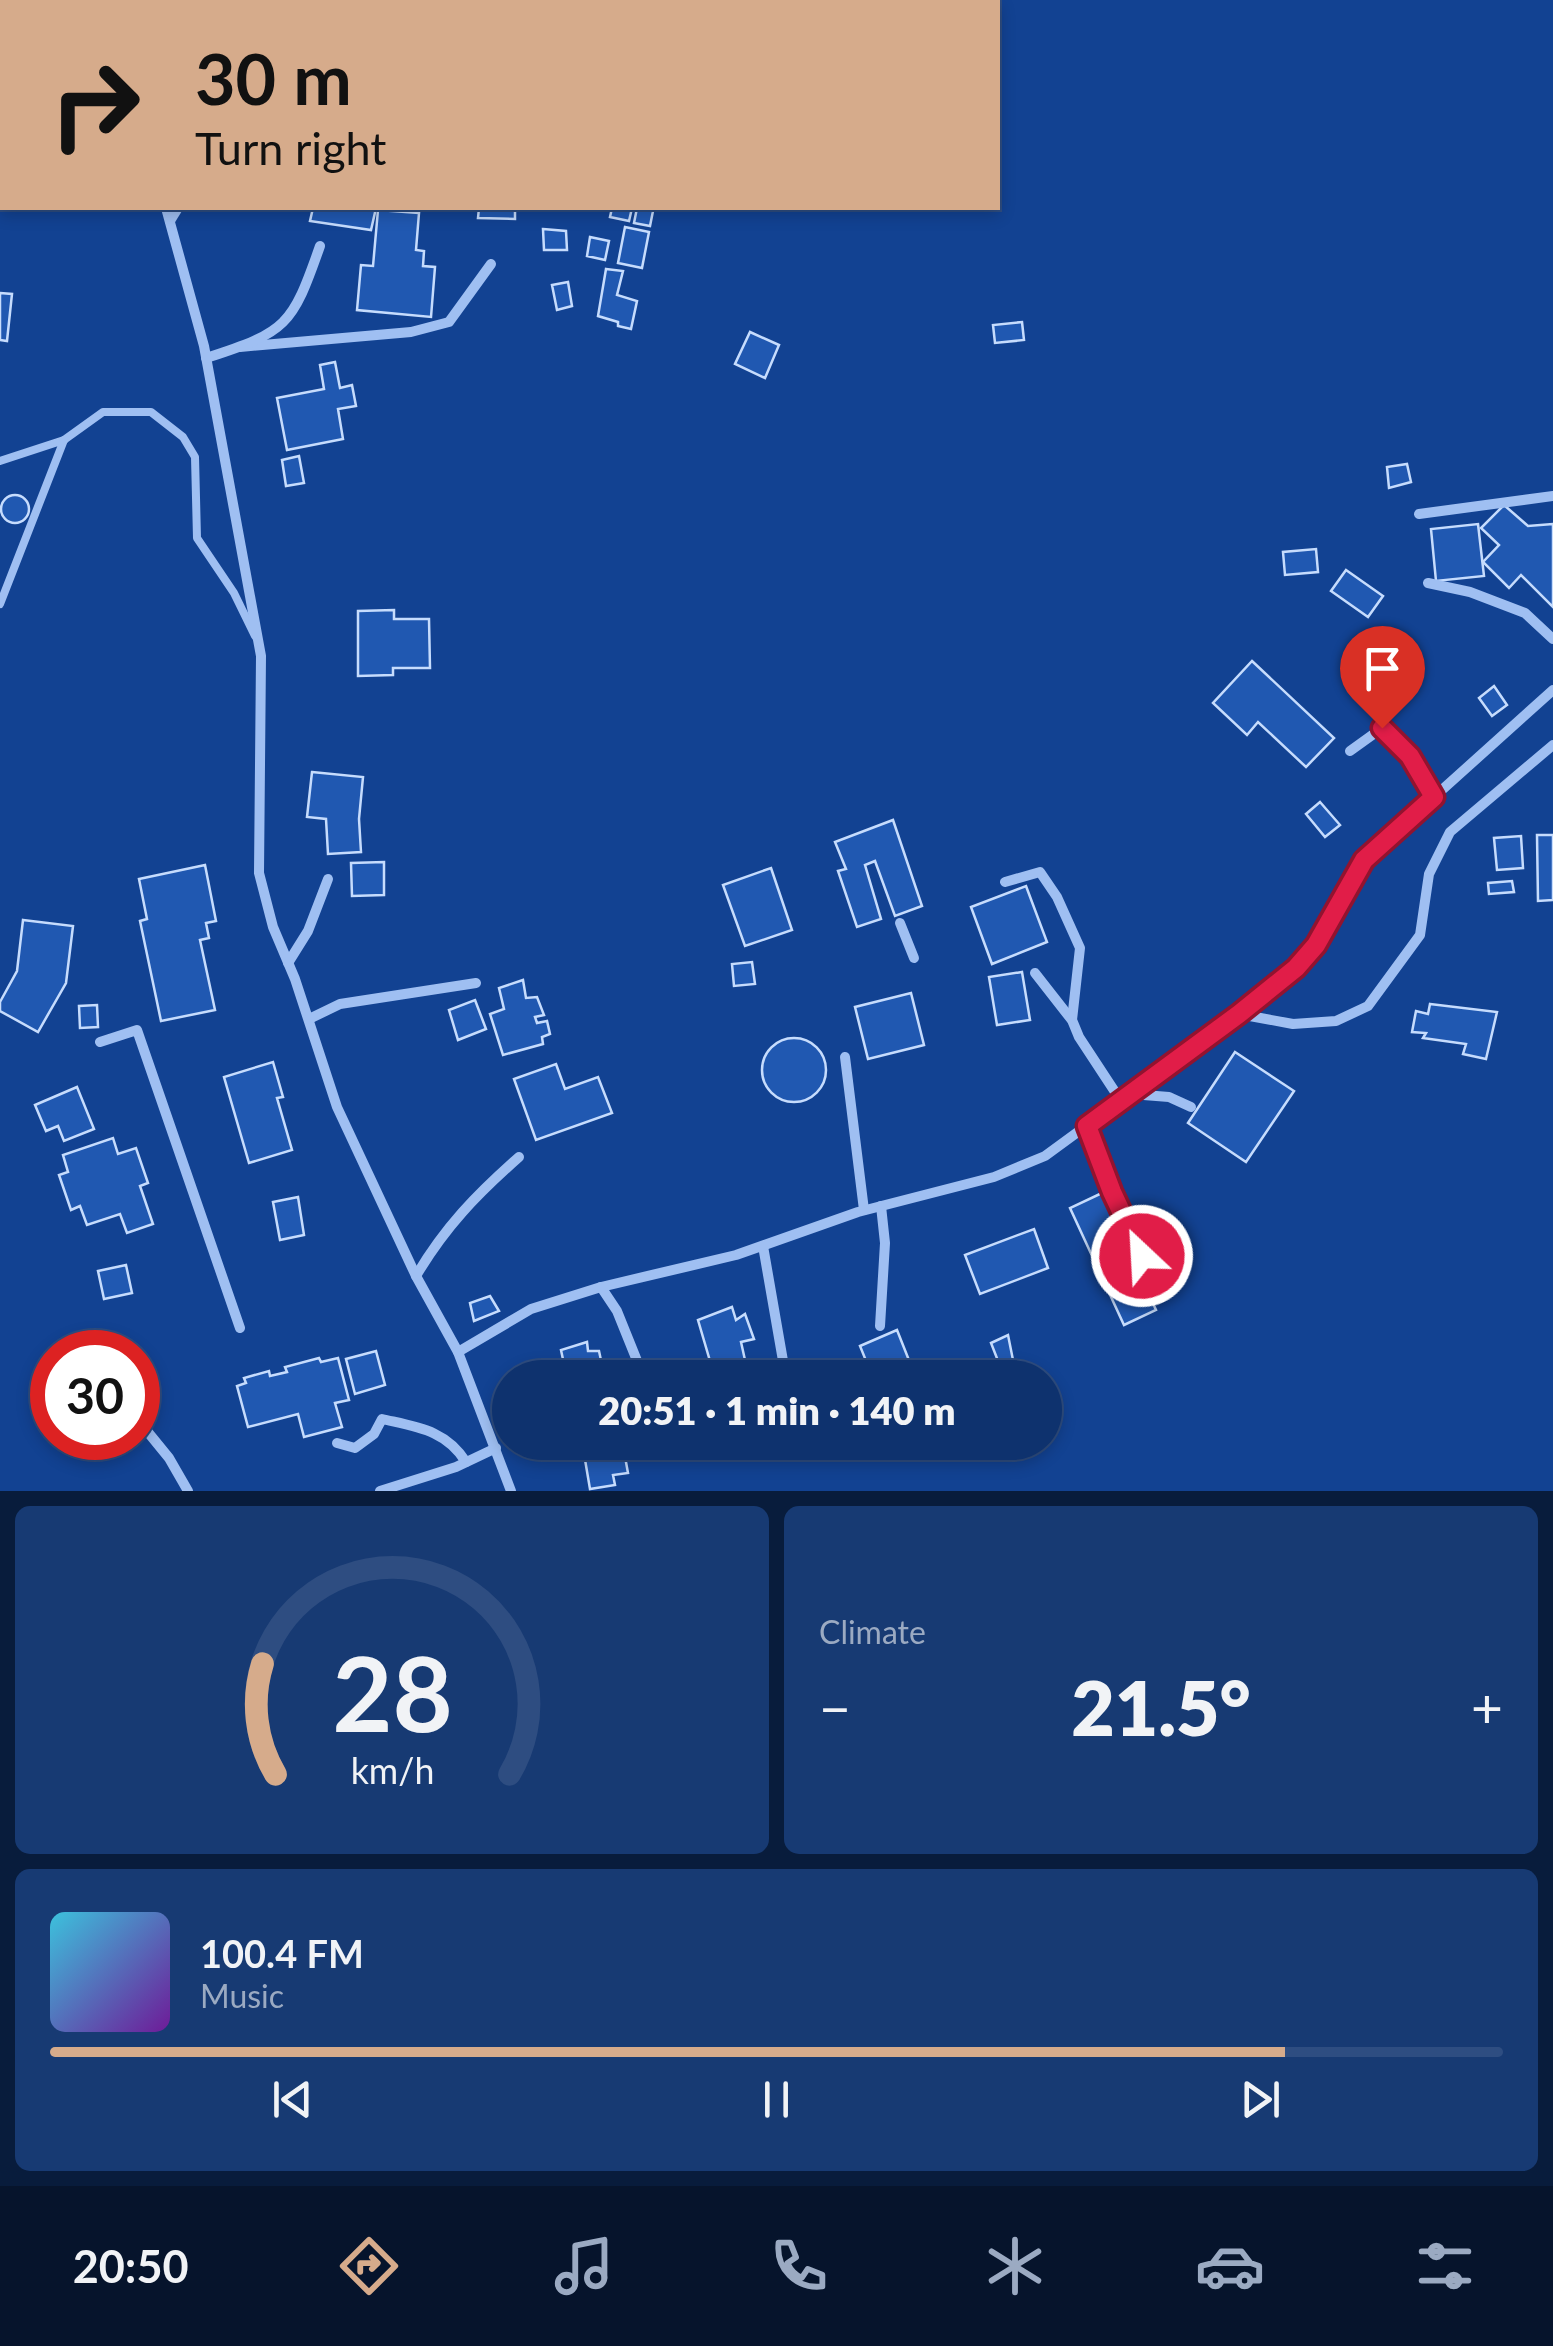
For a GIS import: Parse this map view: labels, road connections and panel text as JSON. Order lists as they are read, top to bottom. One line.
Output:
{"page":{"turn":["30 m","Turn right"],"limit":"30","trip":"20:51 · 1 min · 140 m","tile":"Climate","heat":["−","21.5°","+"],"song":["100.4 FM","Music"],"tabs":"20:50","gauge":["28","km/h"]}}
